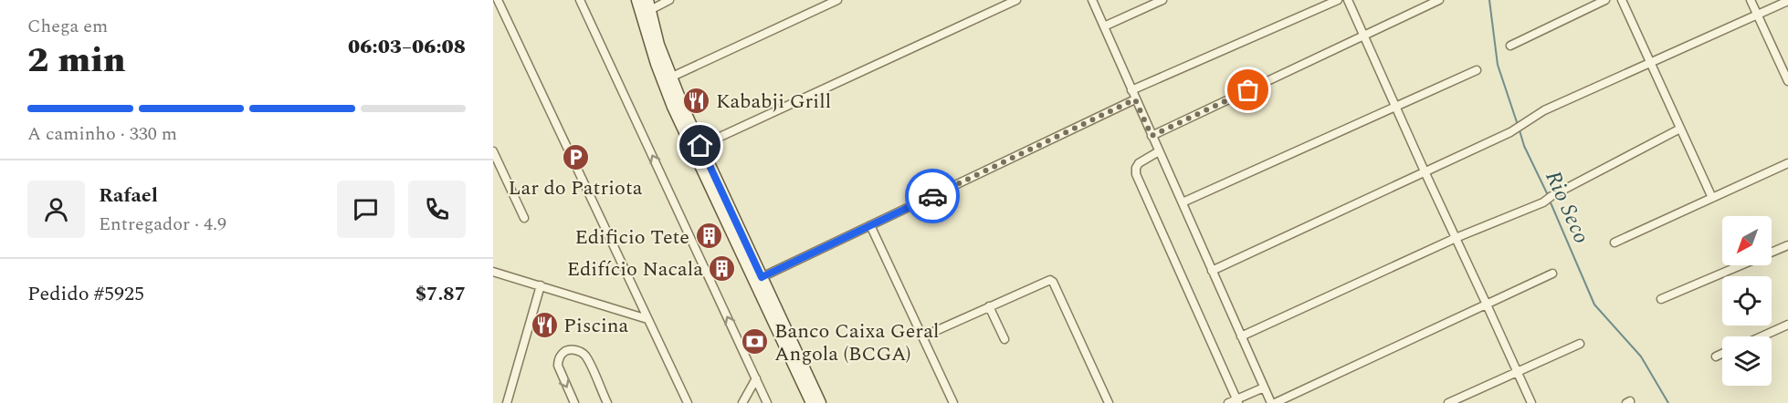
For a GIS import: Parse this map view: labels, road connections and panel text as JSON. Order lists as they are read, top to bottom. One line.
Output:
{"water":["Rio Seco"],"places":{"restaurant":["Kababji Grill","Piscina"],"parking":["Lar do Patriota"],"building":["Edificio Tete","Edifício Nacala"],"bank":["Banco Caixa Geral Angola (BCGA)"]},"north":"bottom left","page":{"heading":["2 min","Chega em","06:03–06:08"],"panel":["Rafael","Entregador · 4.9","Pedido #5925","$7.87"],"bar":"A caminho · 330 m"}}
